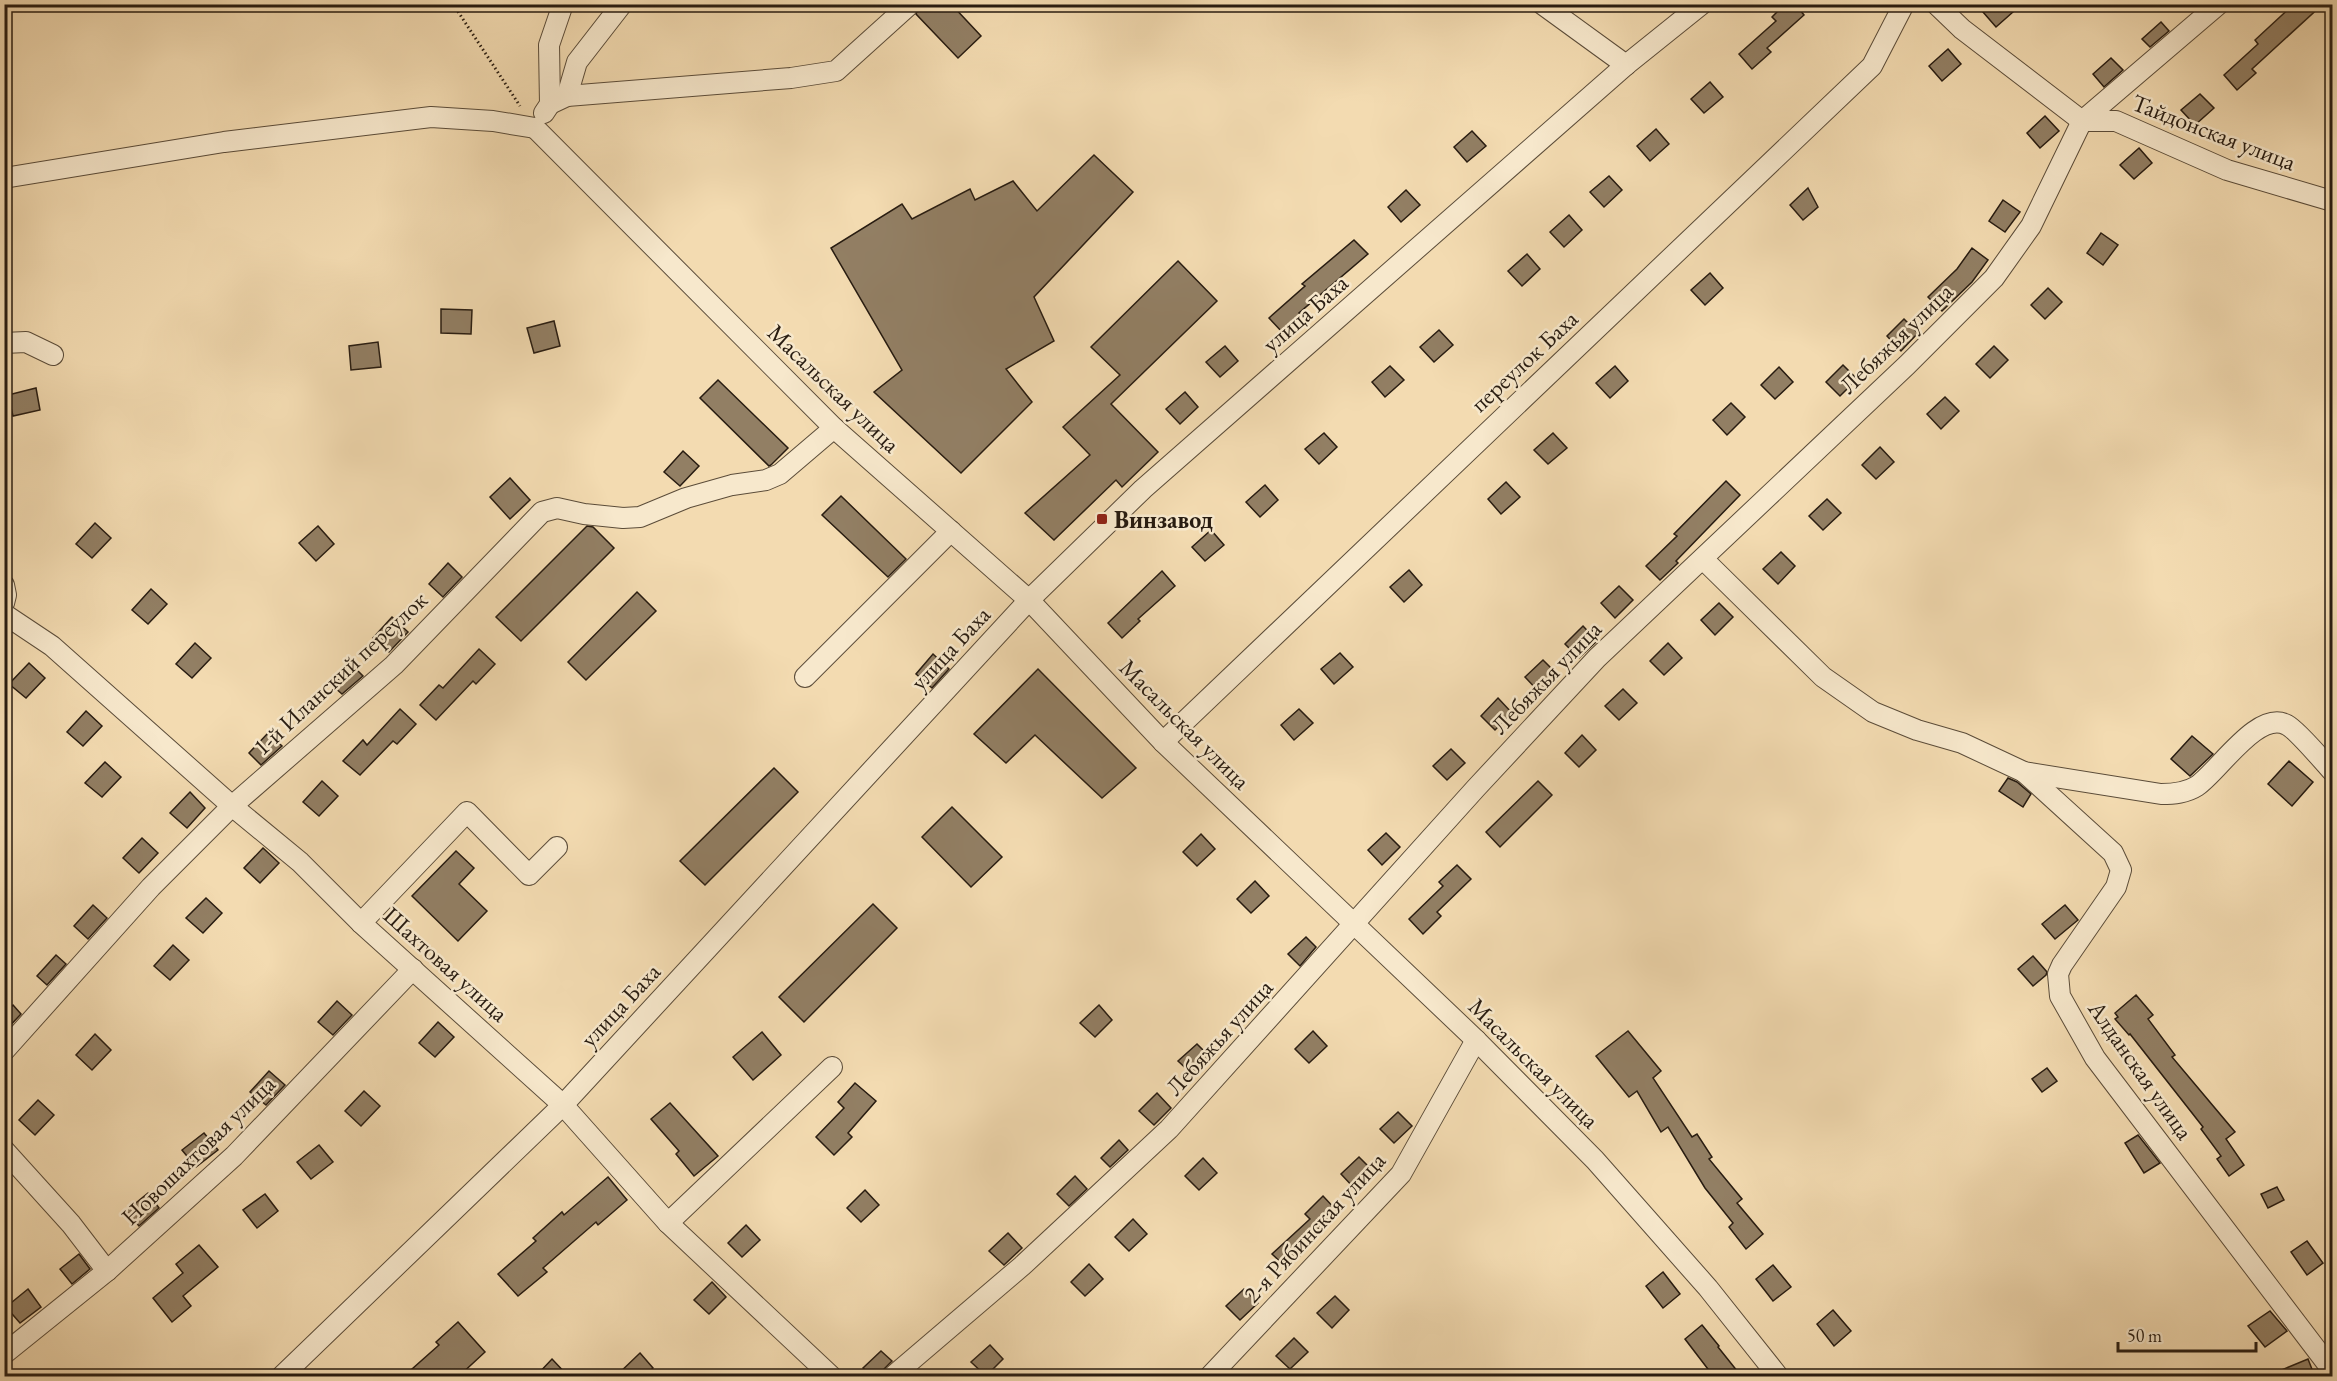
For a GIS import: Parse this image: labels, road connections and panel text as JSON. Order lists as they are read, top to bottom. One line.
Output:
{"streets":{"street":["Тайдонская улица","улица Баха","Лебяжья улица","переулок Баха","Масальская улица","1-й Иланский переулок","Шахтовая улица","Алданская улица","Новошахтовая улица","2-я Рябинская улица"]},"crossings":[["Тайдонская улица","Лебяжья улица"],["улица Баха","Масальская улица"],["улица Баха","Шахтовая улица"],["Лебяжья улица","Масальская улица"],["переулок Баха","Масальская улица"],["Масальская улица","1-й Иланский переулок"],["Масальская улица","2-я Рябинская улица"],["1-й Иланский переулок","Шахтовая улица"],["Шахтовая улица","Новошахтовая улица"]],"places":{"transit":["Винзавод"]},"scale_bar":"50 m"}
